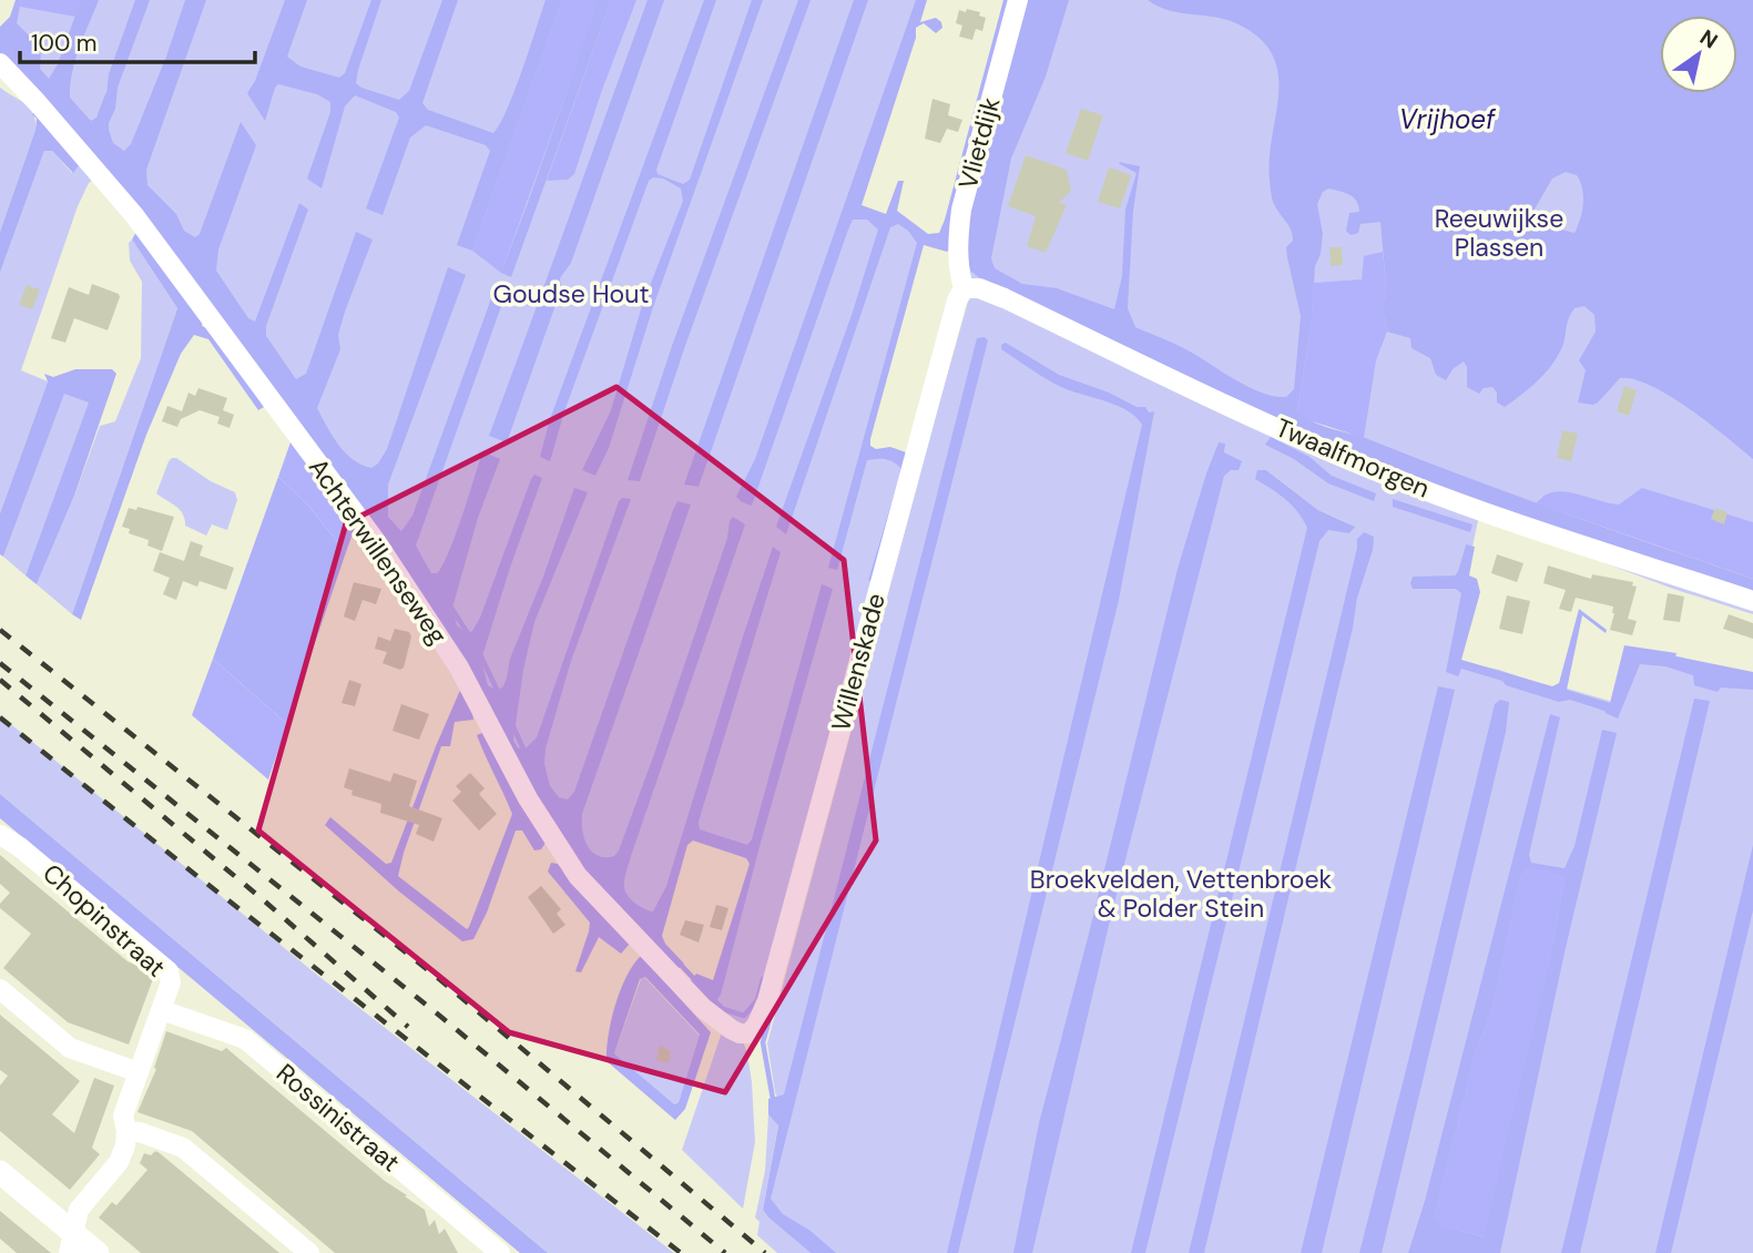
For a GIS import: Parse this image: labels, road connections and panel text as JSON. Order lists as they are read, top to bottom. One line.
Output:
{"streets":{"street":["Vlietdijk","Twaalfmorgen","Achterwillenseweg","Willenskade","Chopinstraat","Rossinistraat"]},"crossings":[["Vlietdijk","Twaalfmorgen"],["Vlietdijk","Willenskade"],["Twaalfmorgen","Willenskade"],["Achterwillenseweg","Willenskade"],["Chopinstraat","Rossinistraat"]],"water":["Vrijhoef"],"parks":["Reeuwijkse Plassen","Goudse Hout","Broekvelden, Vettenbroek & Polder Stein"],"scale_bar":"100 m","north":"top right"}
